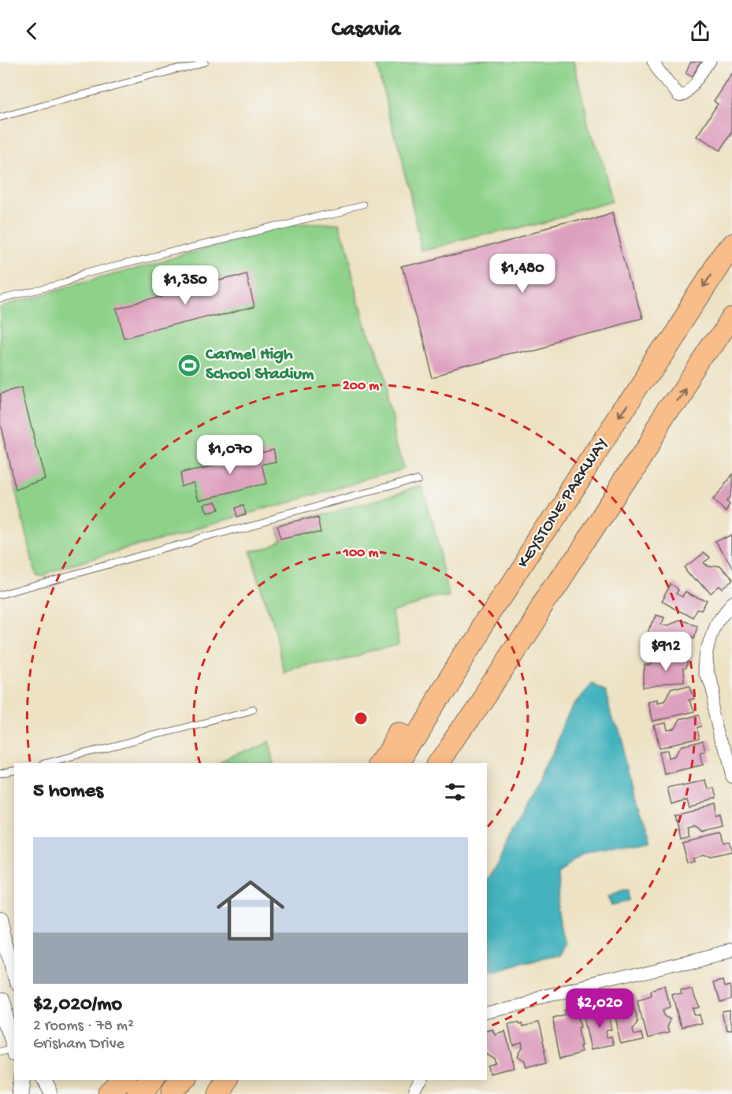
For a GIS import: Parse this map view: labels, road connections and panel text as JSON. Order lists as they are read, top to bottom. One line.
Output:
{"streets":{"highway":["KEYSTONE PARKWAY"]},"places":{"sports":["Carmel High School Stadium"]},"page":{"header":"Casavia","price":["$1,480","$1,350","$1,070","$912","$2,020"],"heading":"5 homes","list":[{"name":"$2,020/mo","note":"2 rooms · 78 m² · Grisham Drive"}]},"rings":["200 m","100 m"]}
